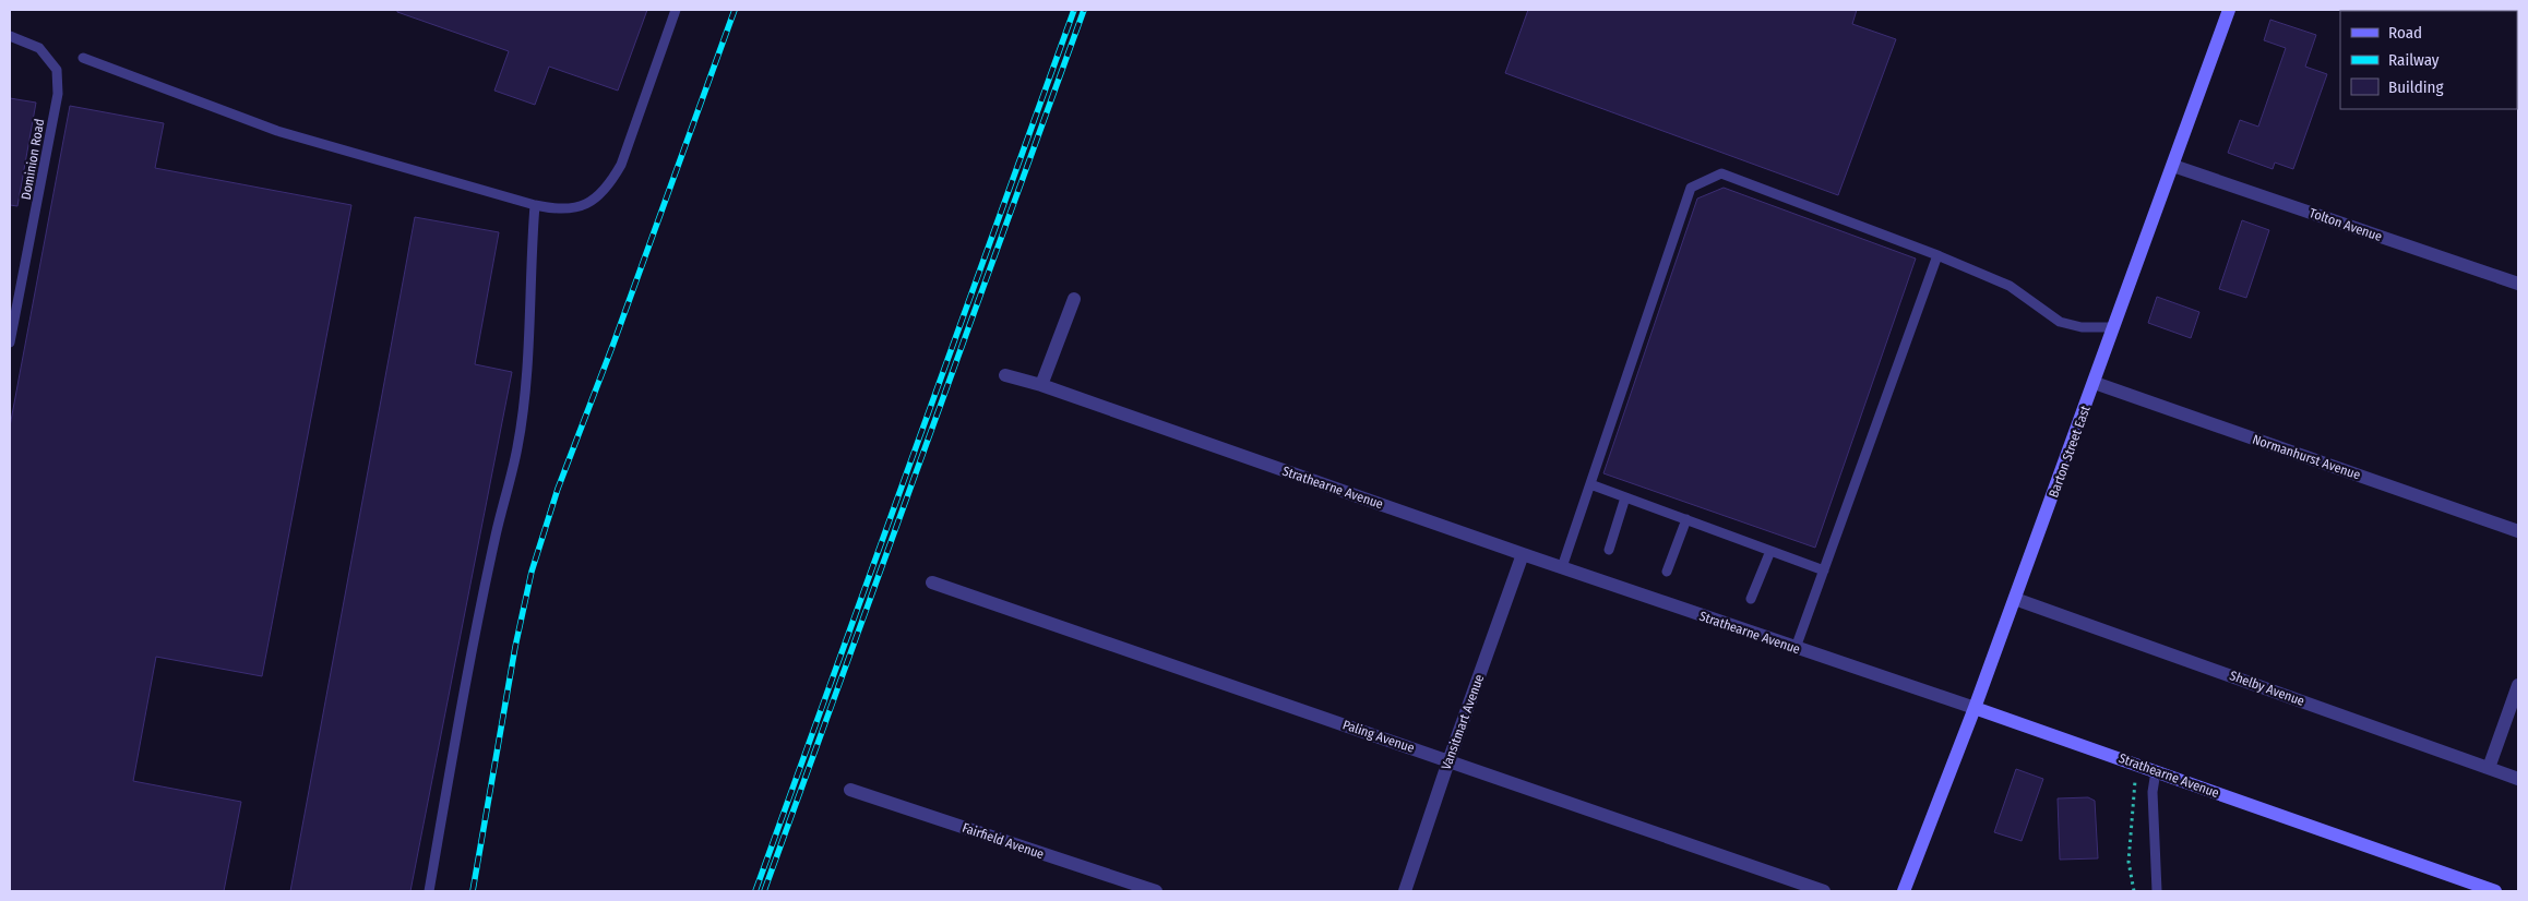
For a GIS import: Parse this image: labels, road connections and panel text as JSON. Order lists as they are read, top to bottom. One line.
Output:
{"streets":{"main road":["Barton Street East","Strathearne Avenue"],"street":["Tolton Avenue","Normanhurst Avenue","Shelby Avenue","Vansitmart Avenue","Paling Avenue","Fairfield Avenue"],"lane":["Dominion Road"]},"crossings":[["Tolton Avenue","Barton Street East"],["Barton Street East","Normanhurst Avenue"],["Barton Street East","Strathearne Avenue"],["Barton Street East","Shelby Avenue"],["Strathearne Avenue","Vansitmart Avenue"],["Vansitmart Avenue","Paling Avenue"]],"legend":["Road","Railway","Building"]}
